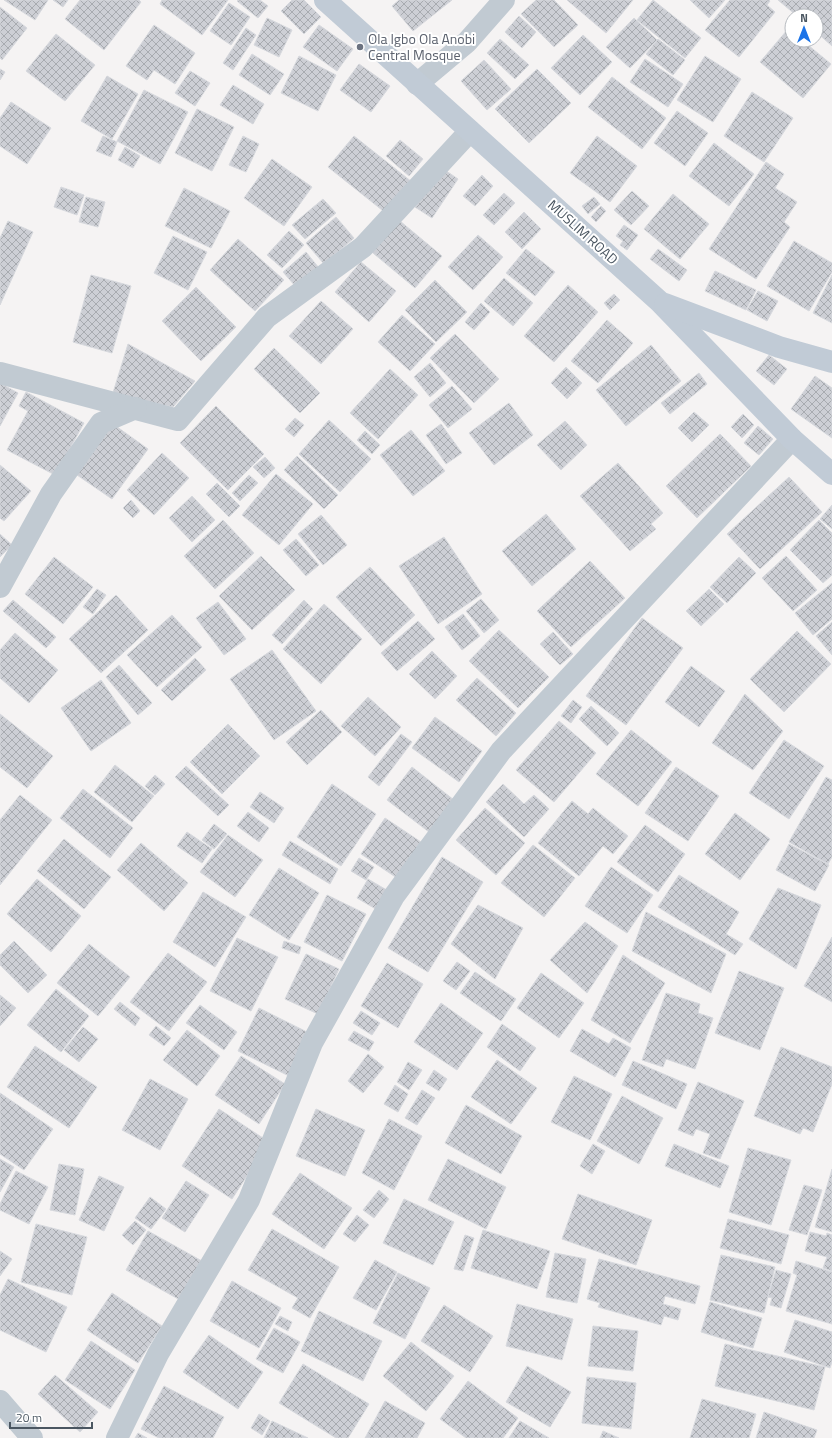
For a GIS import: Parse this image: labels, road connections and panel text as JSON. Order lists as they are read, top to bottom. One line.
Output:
{"streets":{"street":["MUSLIM ROAD"]},"places":["Ola Igbo Ola Anobi Central Mosque"],"scale_bar":"20 m","north":"top"}
